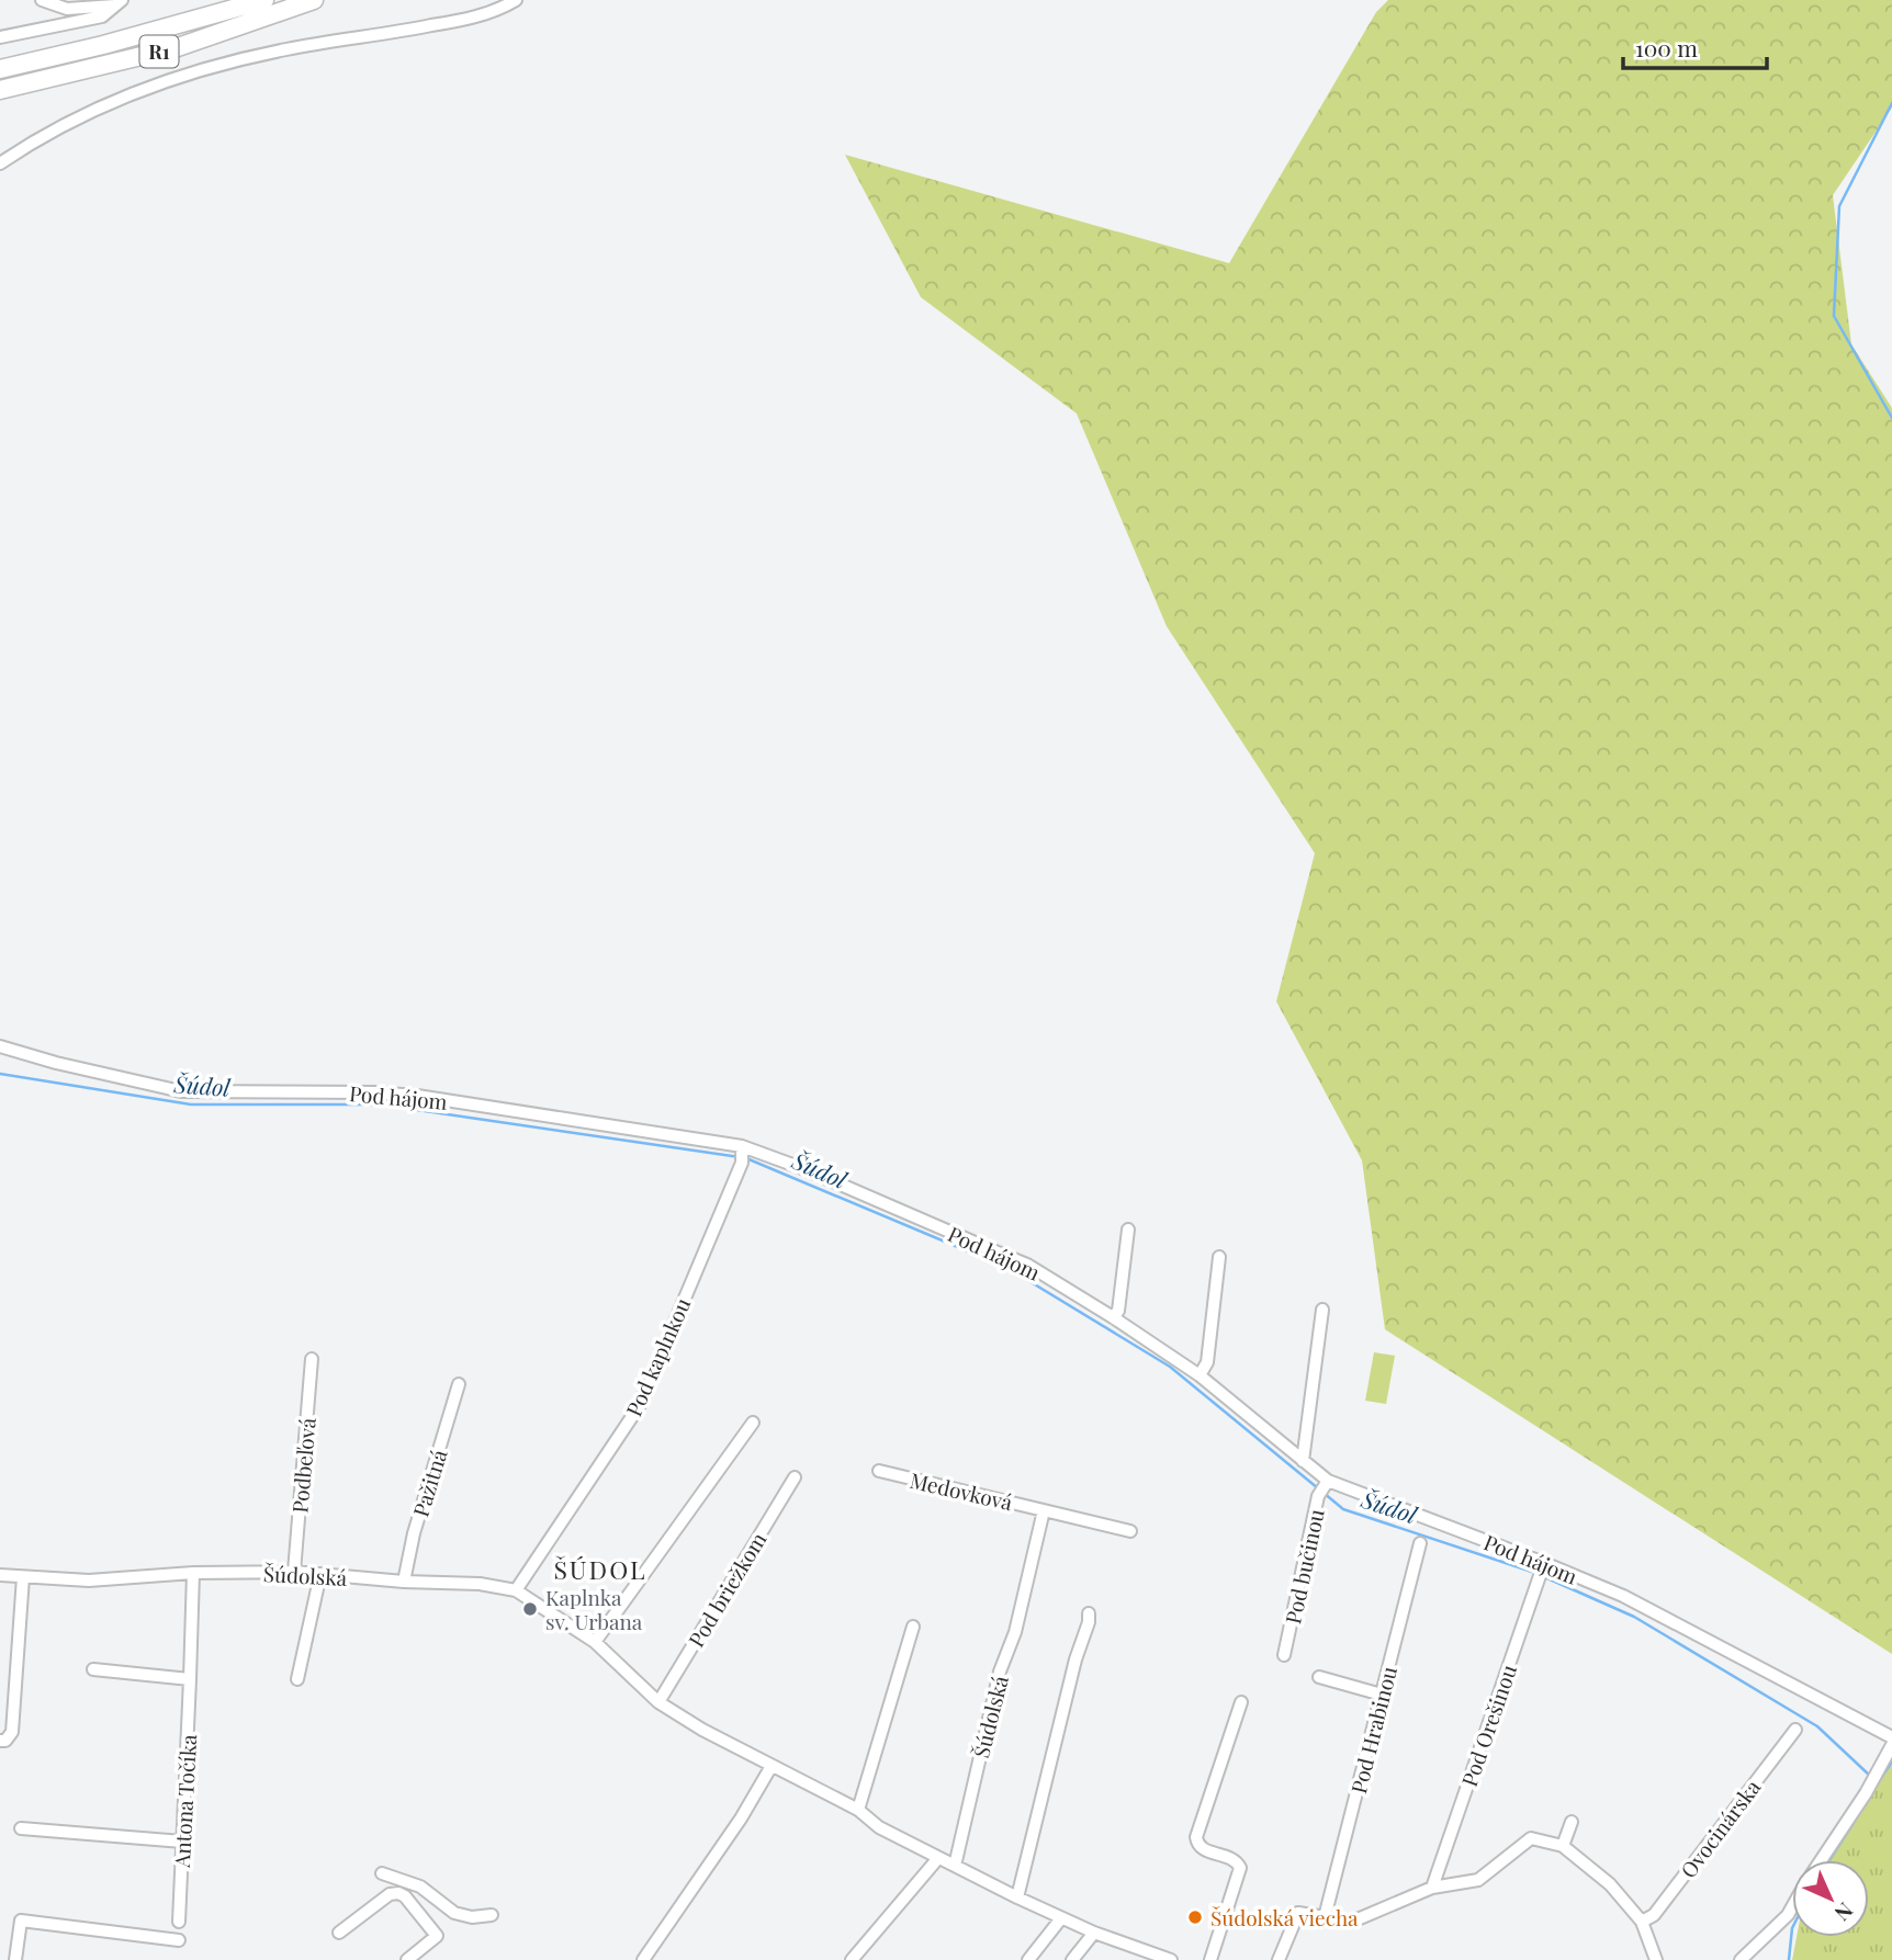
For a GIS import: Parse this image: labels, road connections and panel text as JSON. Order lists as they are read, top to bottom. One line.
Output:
{"streets":{"highway":["R1"],"street":["Pod hájom","Pod kaplnkou","Podbeľová","Pažitná","Medovková","Pod bučinou","Šúdolská","Pod briežkom","Pod Orešinou","Pod Hrabinou","Antona Točíka","Ovocinárska"]},"crossings":[["Pod hájom","Pod kaplnkou"],["Pod hájom","Pod bučinou"],["Pod hájom","Pod Orešinou"],["Pod kaplnkou","Šúdolská"],["Podbeľová","Šúdolská"],["Pažitná","Šúdolská"],["Medovková","Šúdolská"],["Šúdolská","Pod briežkom"],["Šúdolská","Antona Točíka"]],"districts":["ŠÚDOL"],"water":["Šúdol"],"places":["Kaplnka sv. Urbana","Šúdolská viecha"],"scale_bar":"100 m","north":"bottom right"}
